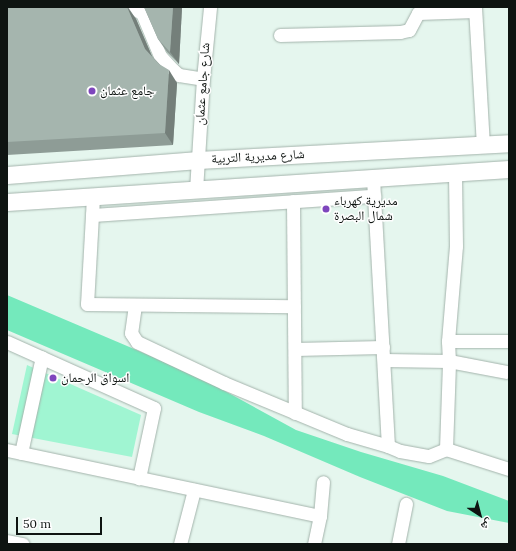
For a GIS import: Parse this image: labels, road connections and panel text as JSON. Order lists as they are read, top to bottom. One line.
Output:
{"streets":{"main road":["شارع مديرية التربية"],"street":["شارع جامع عثمان"]},"crossings":[["شارع جامع عثمان","شارع مديرية التربية"]],"places":["جامع عثمان","مديرية كهرباء شمال البصرة","اسواق الرحمان"],"scale_bar":"50 m","north":"bottom right"}
